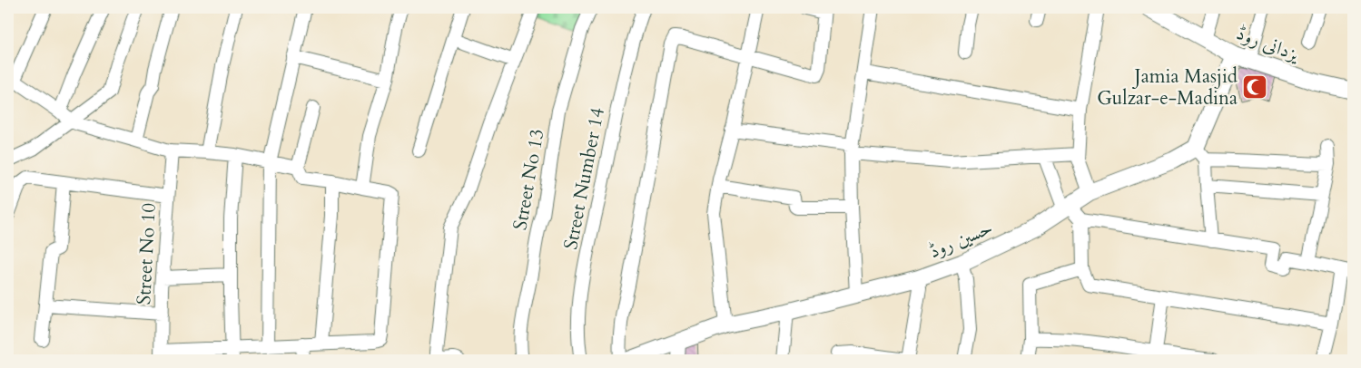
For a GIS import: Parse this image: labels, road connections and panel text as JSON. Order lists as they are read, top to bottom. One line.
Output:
{"streets":{"street":["یزدانی روڈ","Street Number 14","Street No 13","حسین روڈ","Street No 10"]},"places":{"mosque":["Jamia Masjid Gulzar-e-Madina"]}}
